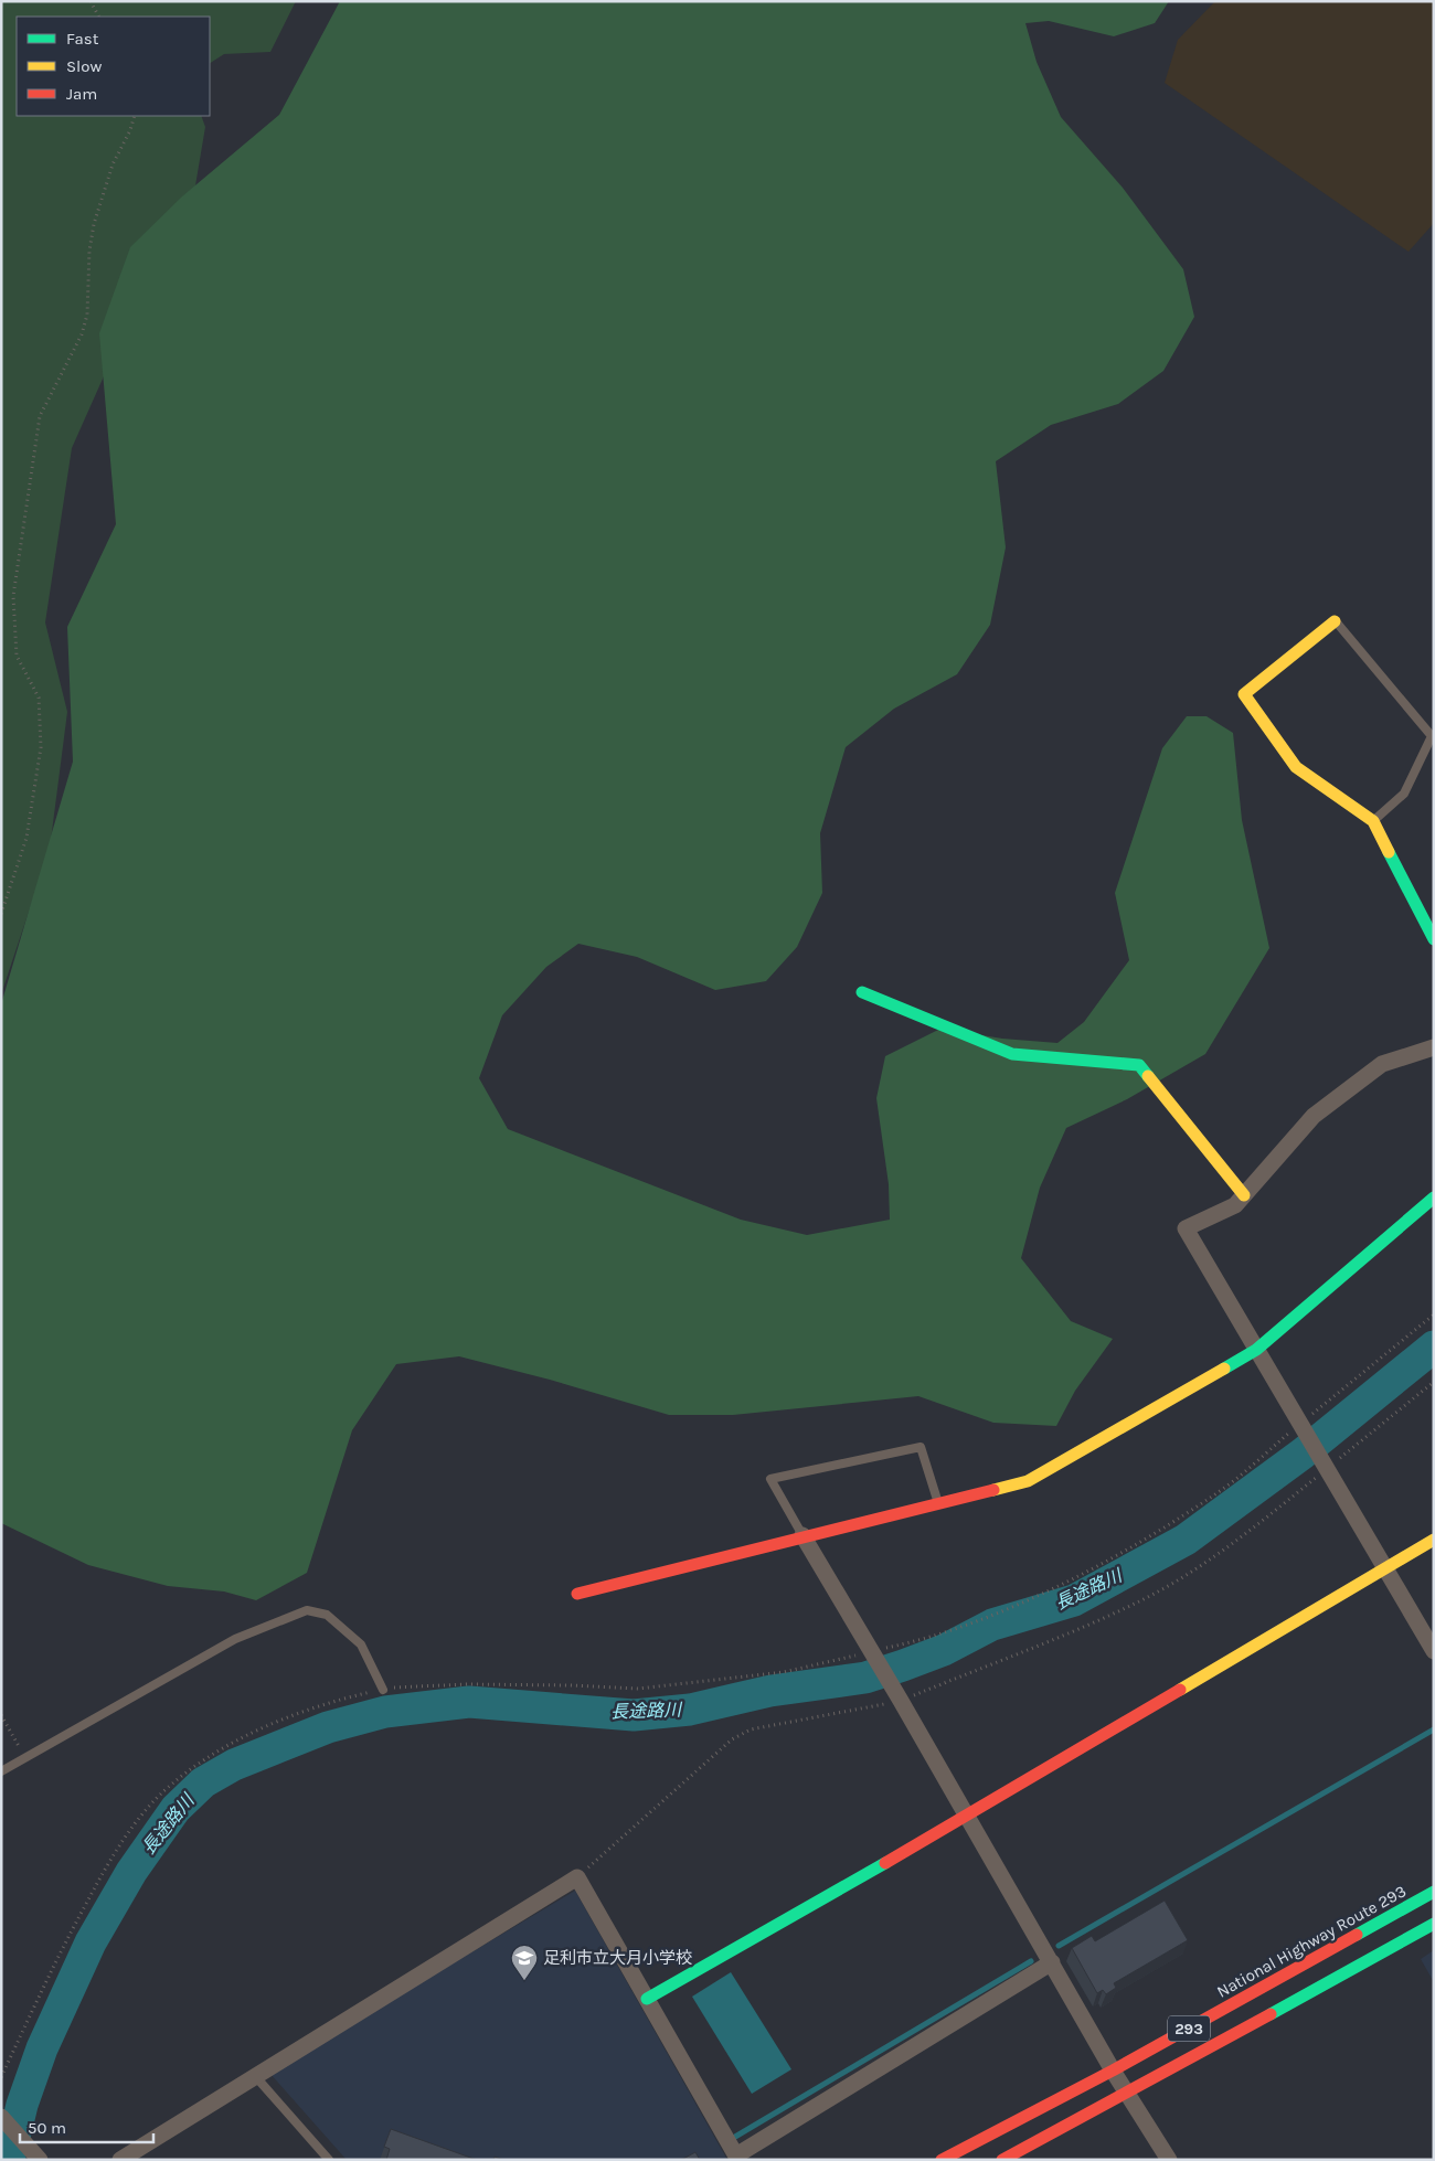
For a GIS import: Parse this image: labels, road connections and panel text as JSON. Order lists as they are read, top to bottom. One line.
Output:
{"streets":{"main road":["National Highway Route 293","293"]},"water":["長途路川"],"places":{"school or university":["足利市立大月小学校"]},"legend":["Fast","Slow","Jam"],"scale_bar":"50 m"}
